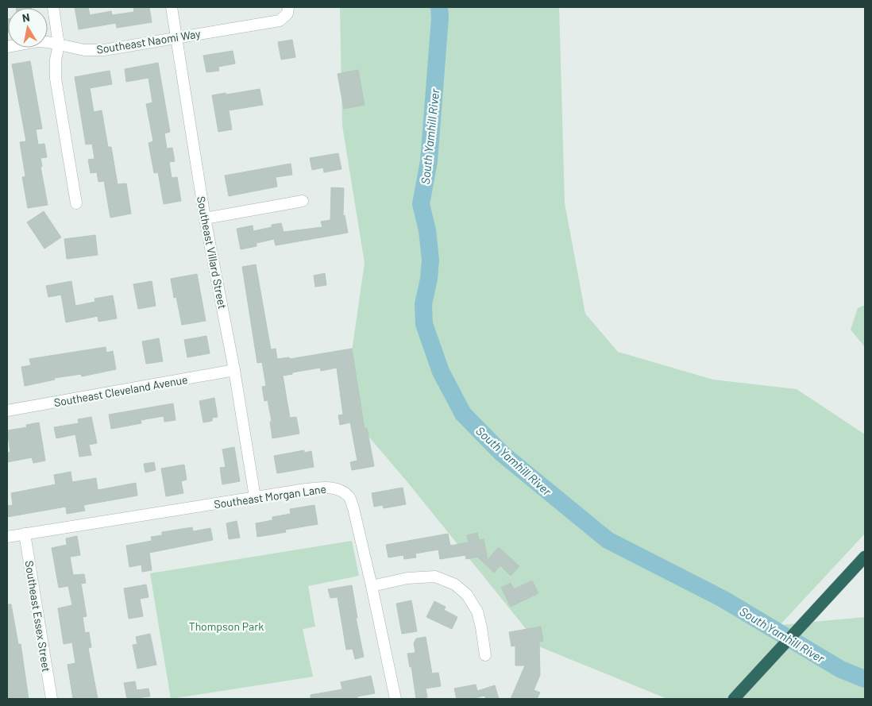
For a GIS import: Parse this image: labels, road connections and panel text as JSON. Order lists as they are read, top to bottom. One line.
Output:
{"streets":{"street":["Southeast Naomi Way","Southeast Villard Street","Southeast Cleveland Avenue","Southeast Morgan Lane","Southeast Essex Street"]},"crossings":[["Southeast Naomi Way","Southeast Villard Street"],["Southeast Villard Street","Southeast Cleveland Avenue"],["Southeast Villard Street","Southeast Morgan Lane"],["Southeast Morgan Lane","Southeast Essex Street"]],"water":["South Yamhill River"],"parks":["Thompson Park"],"north":"top"}
